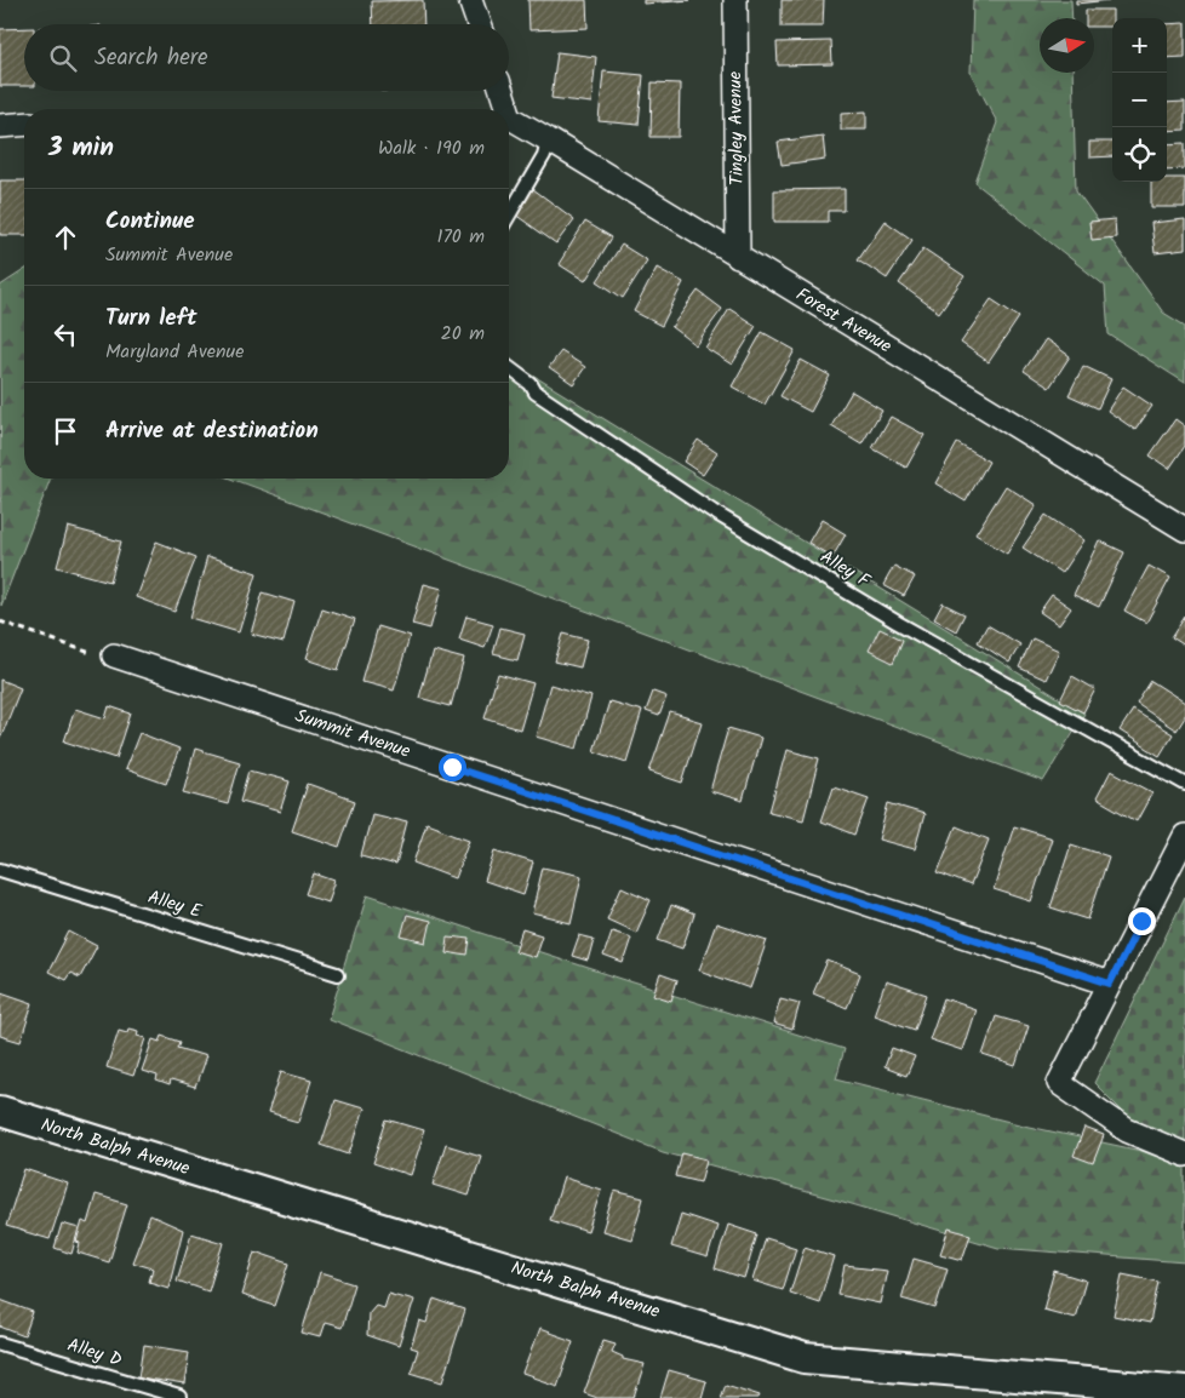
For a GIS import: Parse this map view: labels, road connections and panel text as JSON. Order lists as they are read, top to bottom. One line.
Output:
{"streets":{"street":["Tingley Avenue","Forest Avenue","Summit Avenue","North Balph Avenue"],"lane":["Alley F","Alley E","Alley D"]},"crossings":[["Tingley Avenue","Forest Avenue"]],"north":"right","page":{"map_buttons":["+","−"],"search":"Search here","heading":["3 min","Walk · 190 m"],"list":[["Continue","Summit Avenue","170 m"],["Turn left","Maryland Avenue","20 m"],"Arrive at destination"]}}
